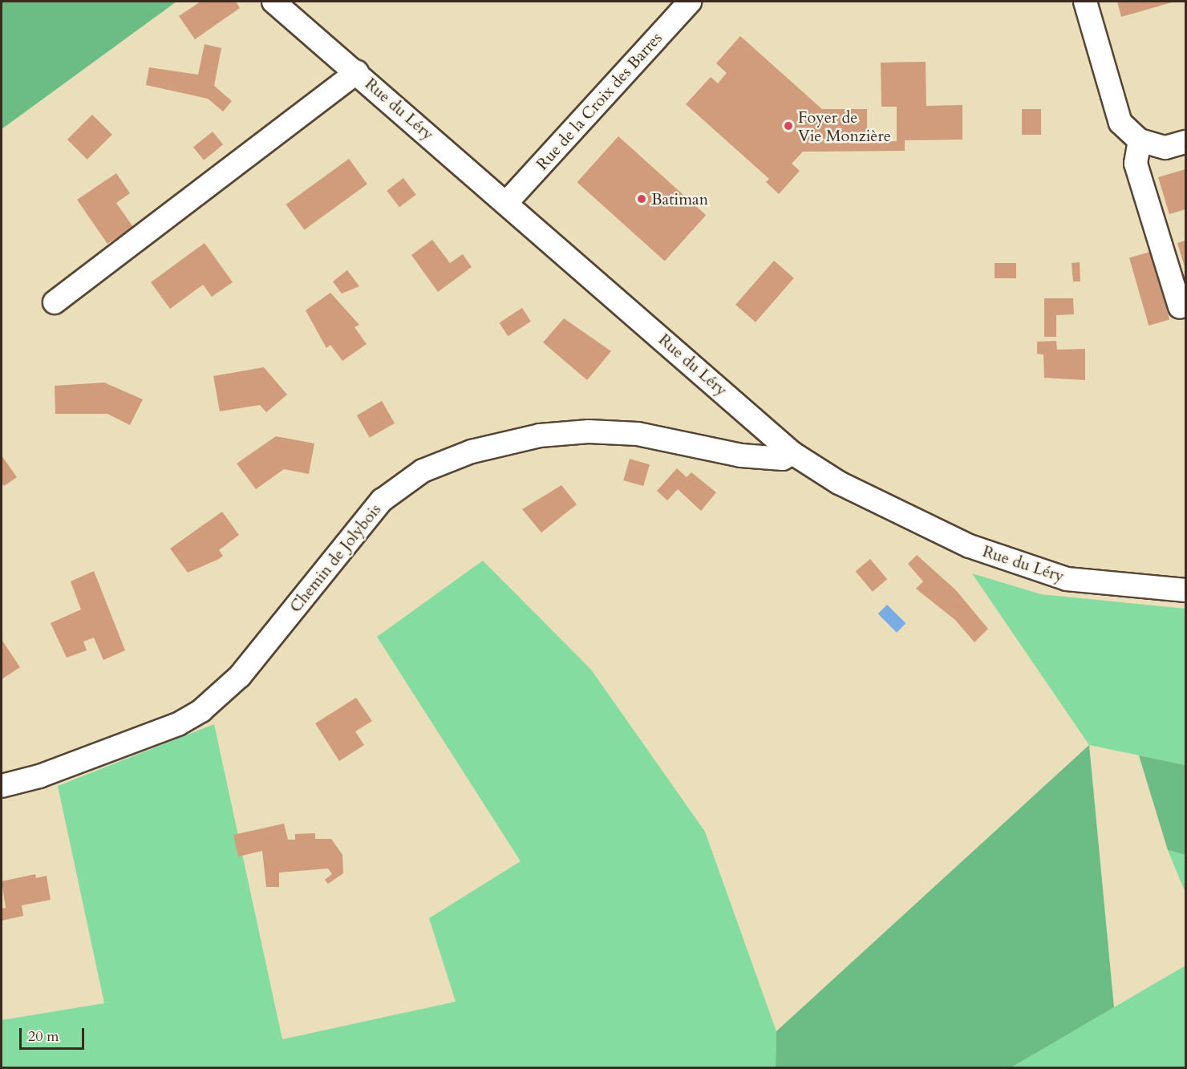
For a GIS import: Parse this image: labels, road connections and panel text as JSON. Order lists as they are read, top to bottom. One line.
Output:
{"streets":{"street":["Rue de la Croix des Barres","Rue du Léry","Chemin de Jolybois"]},"crossings":[["Rue de la Croix des Barres","Rue du Léry"],["Rue du Léry","Chemin de Jolybois"]],"places":["Foyer de Vie Monzière","Batiman"],"scale_bar":"20 m"}
